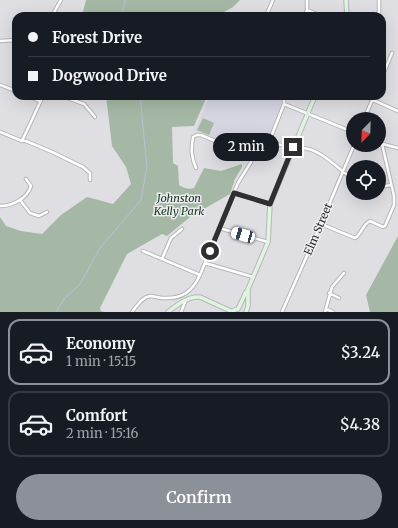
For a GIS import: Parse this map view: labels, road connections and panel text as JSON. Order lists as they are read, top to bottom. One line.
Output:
{"streets":{"street":["Elm Street"]},"parks":["Johnston Kelly Park"],"north":"bottom left","page":{"banner":["Forest Drive","Dogwood Drive"],"bubble":"2 min","list":[{"name":"Economy","note":"1 min · 15:15","value":"$3.24"},{"name":"Comfort","note":"2 min · 15:16","value":"$4.38"}],"buttons":"Confirm"}}
